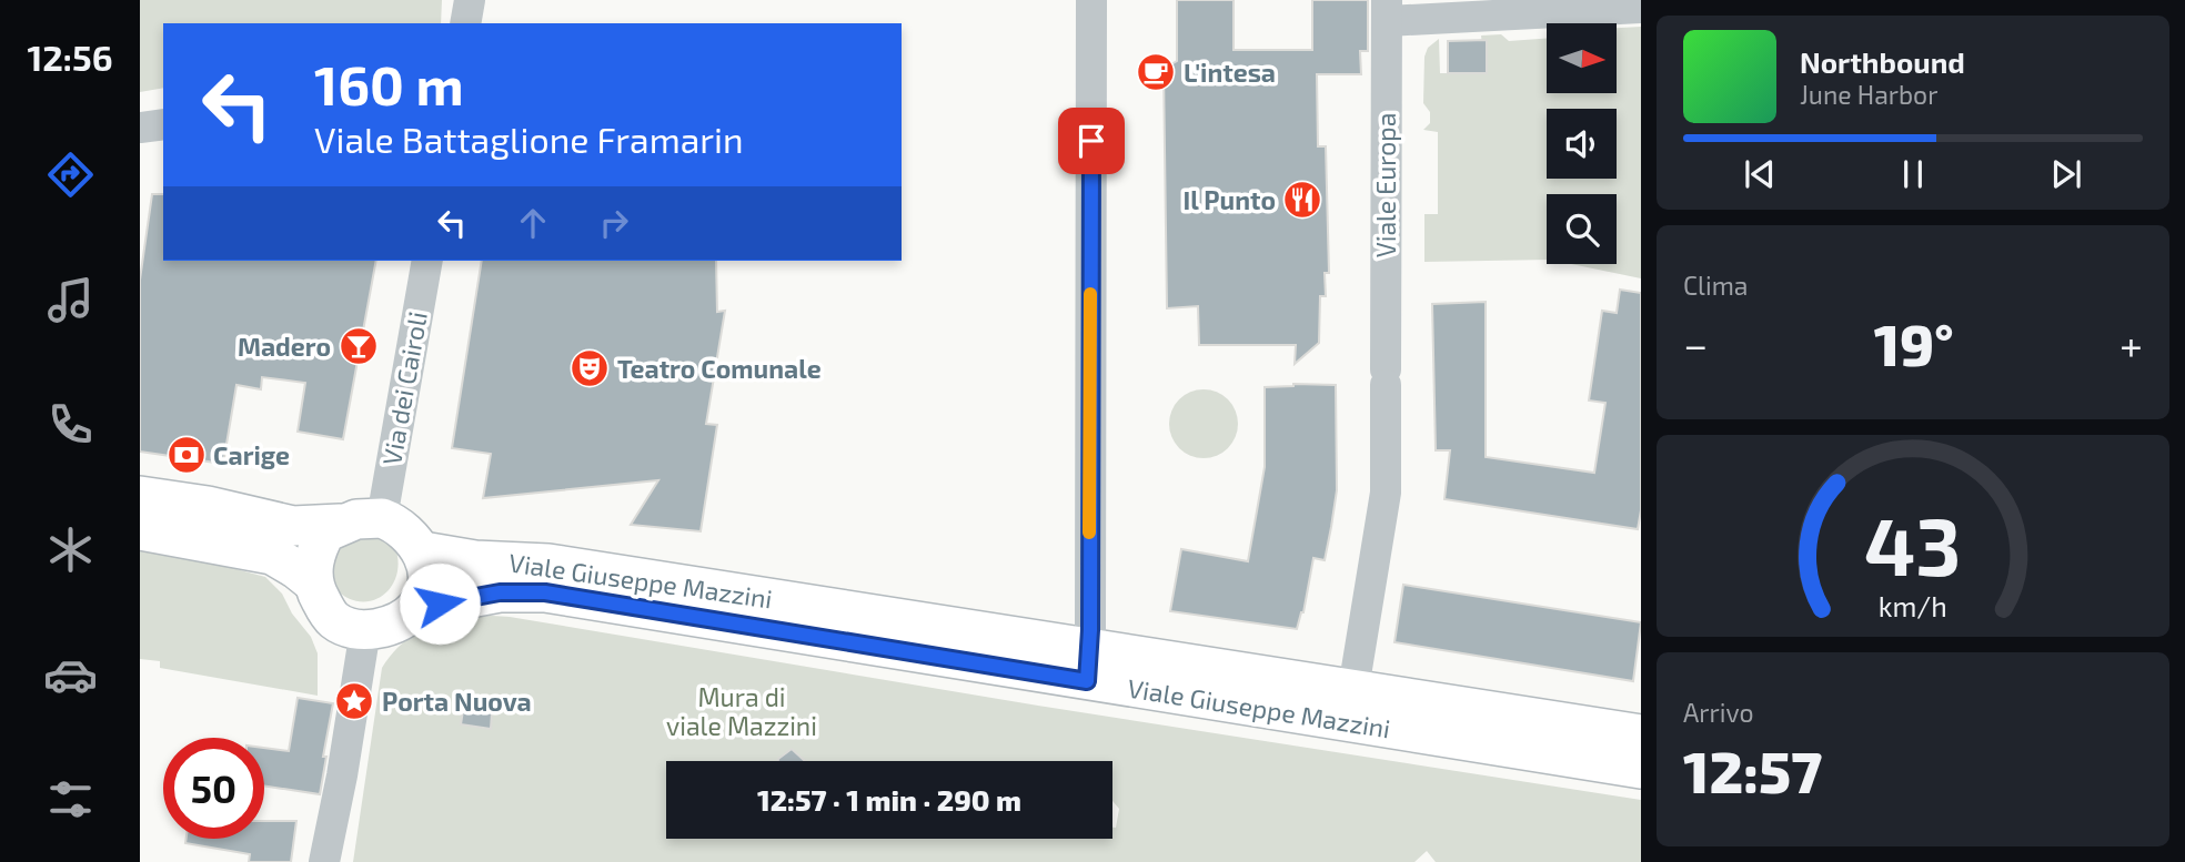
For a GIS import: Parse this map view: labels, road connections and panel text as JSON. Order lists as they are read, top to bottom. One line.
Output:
{"streets":{"main road":["Viale Giuseppe Mazzini"],"street":["Viale Europa","Via dei Cairoli"]},"crossings":[["Viale Europa","Viale Giuseppe Mazzini"],["Via dei Cairoli","Viale Giuseppe Mazzini"]],"parks":["Mura di viale Mazzini"],"places":{"cafe":["L'intesa"],"restaurant":["Il Punto"],"bar":["Madero"],"theatre":["Teatro Comunale"],"bank":["Carige"],"place":["Porta Nuova"]},"north":"right","page":{"tabs":"12:56","turn":["160 m","Viale Battaglione Framarin"],"song":["Northbound","June Harbor"],"tile":["Clima",["Arrivo","12:57"]],"heat":["−","19°","+"],"limit":"50","trip":"12:57 · 1 min · 290 m","gauge":["43","km/h"]}}
